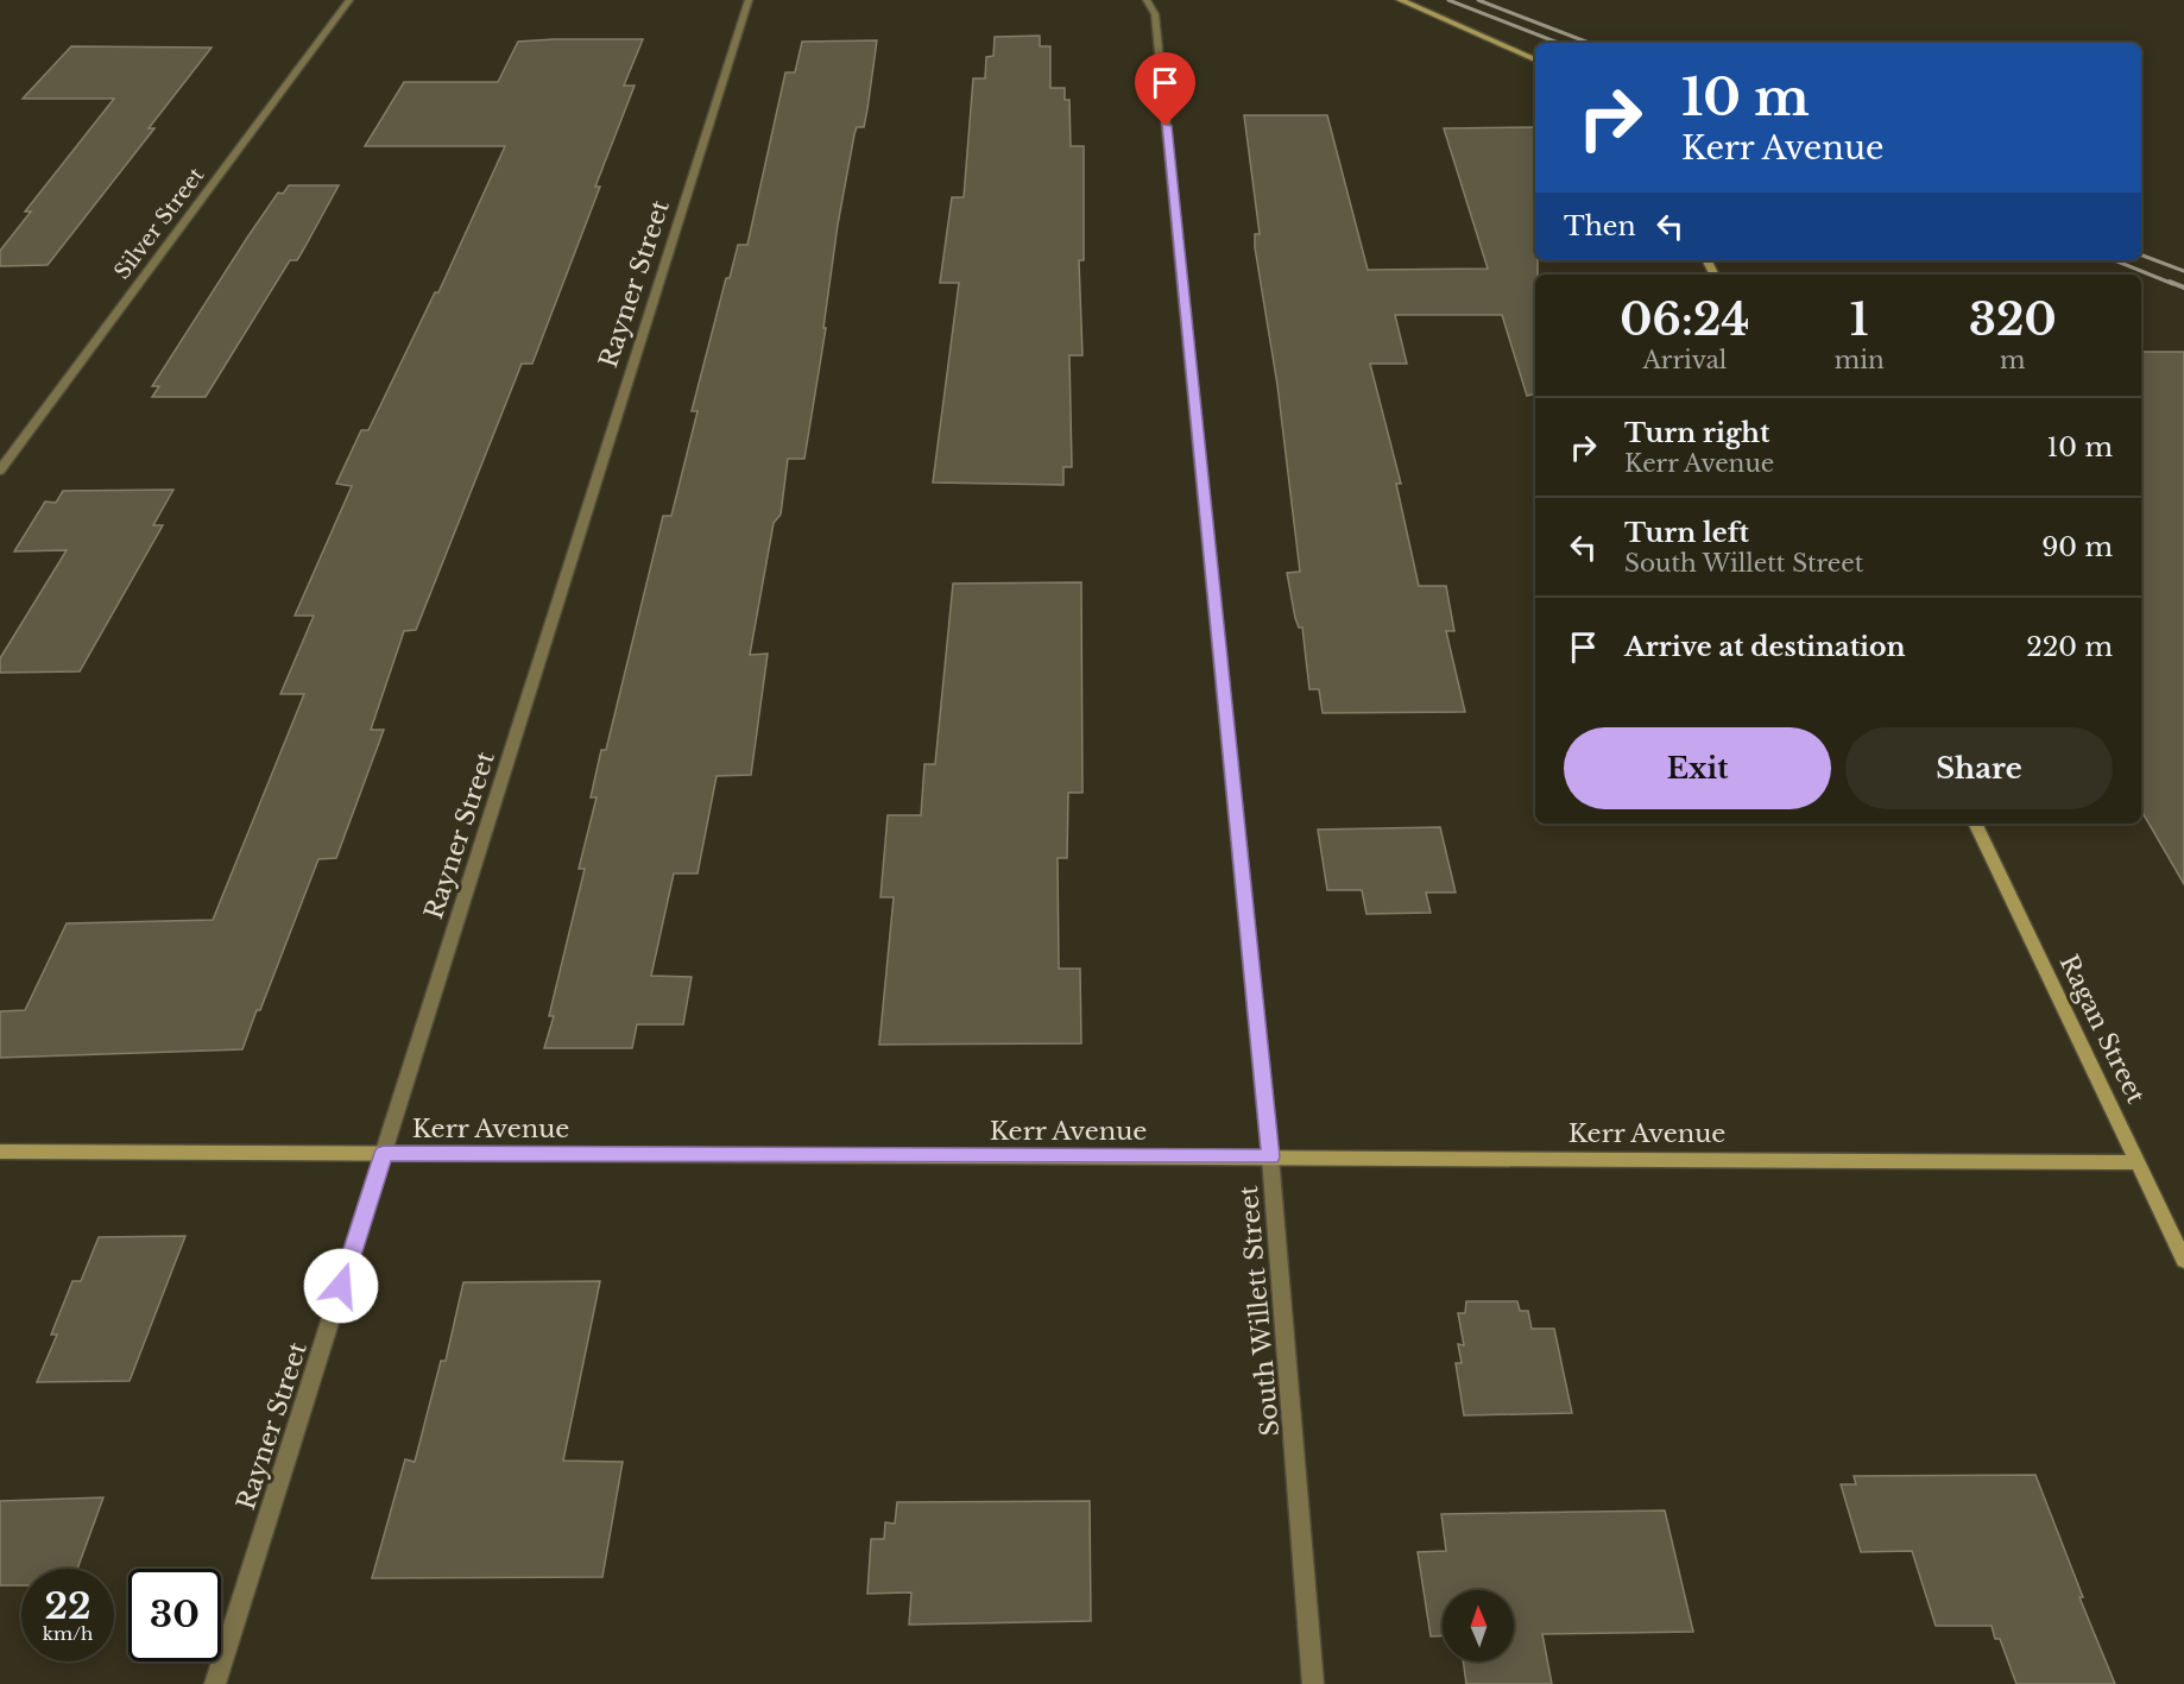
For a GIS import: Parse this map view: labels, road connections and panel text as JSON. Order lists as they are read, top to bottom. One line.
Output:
{"streets":{"street":["Silver Street","Rayner Street","Ragan Street","Kerr Avenue","South Willett Street"]},"crossings":[["Rayner Street","Kerr Avenue"],["Ragan Street","Kerr Avenue"],["Kerr Avenue","South Willett Street"]],"north":"top","page":{"turn":["10 m","Kerr Avenue"],"then":"Then","eta":["06:24","Arrival","1","min","320","m"],"list":[{"name":"Turn right","note":"Kerr Avenue","value":"10 m"},{"name":"Turn left","note":"South Willett Street","value":"90 m"},{"name":"Arrive at destination","value":"220 m"}],"buttons":["Exit","Share"],"speed":"22 km/h","limit":"30"}}
